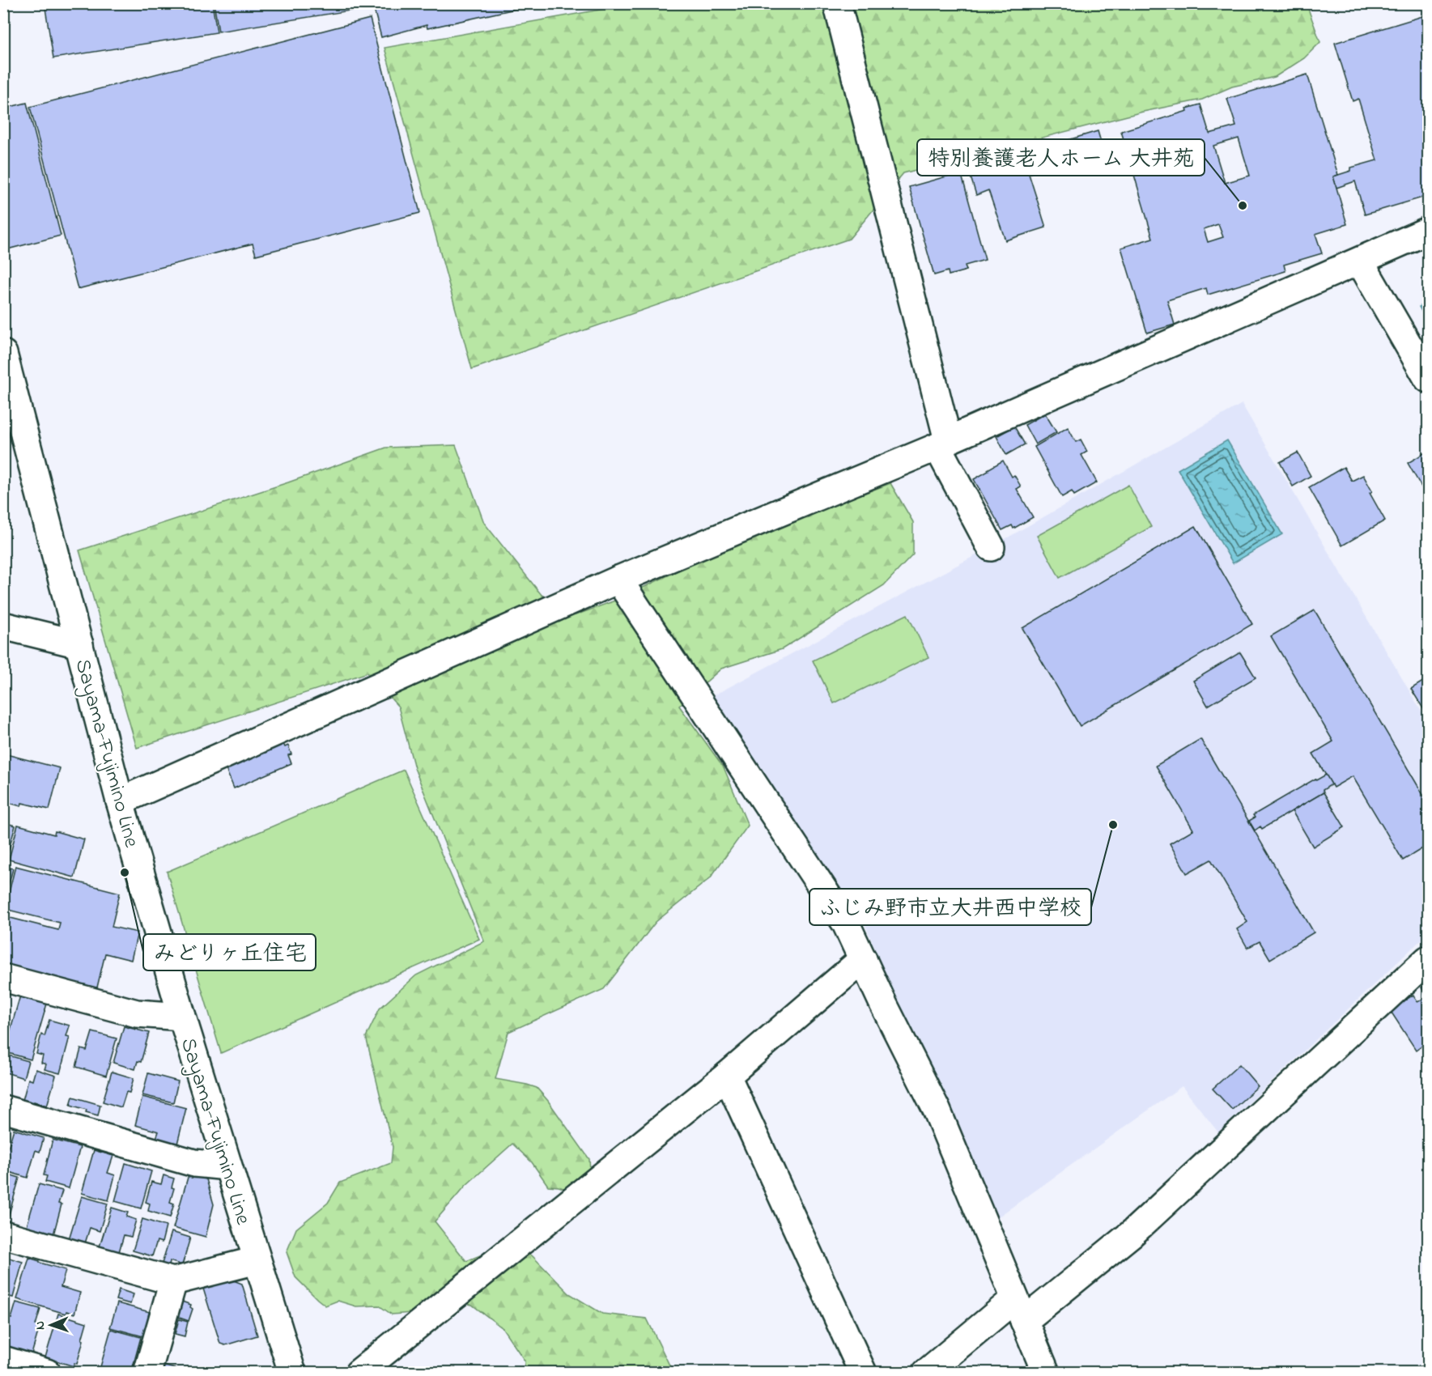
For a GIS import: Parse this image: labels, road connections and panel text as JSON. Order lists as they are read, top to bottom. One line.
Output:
{"streets":{"street":["Sayama-Fujimino Line"]},"places":["特別養護老人ホーム 大井苑","ふじみ野市立大井西中学校","みどりヶ丘住宅"],"north":"left"}
